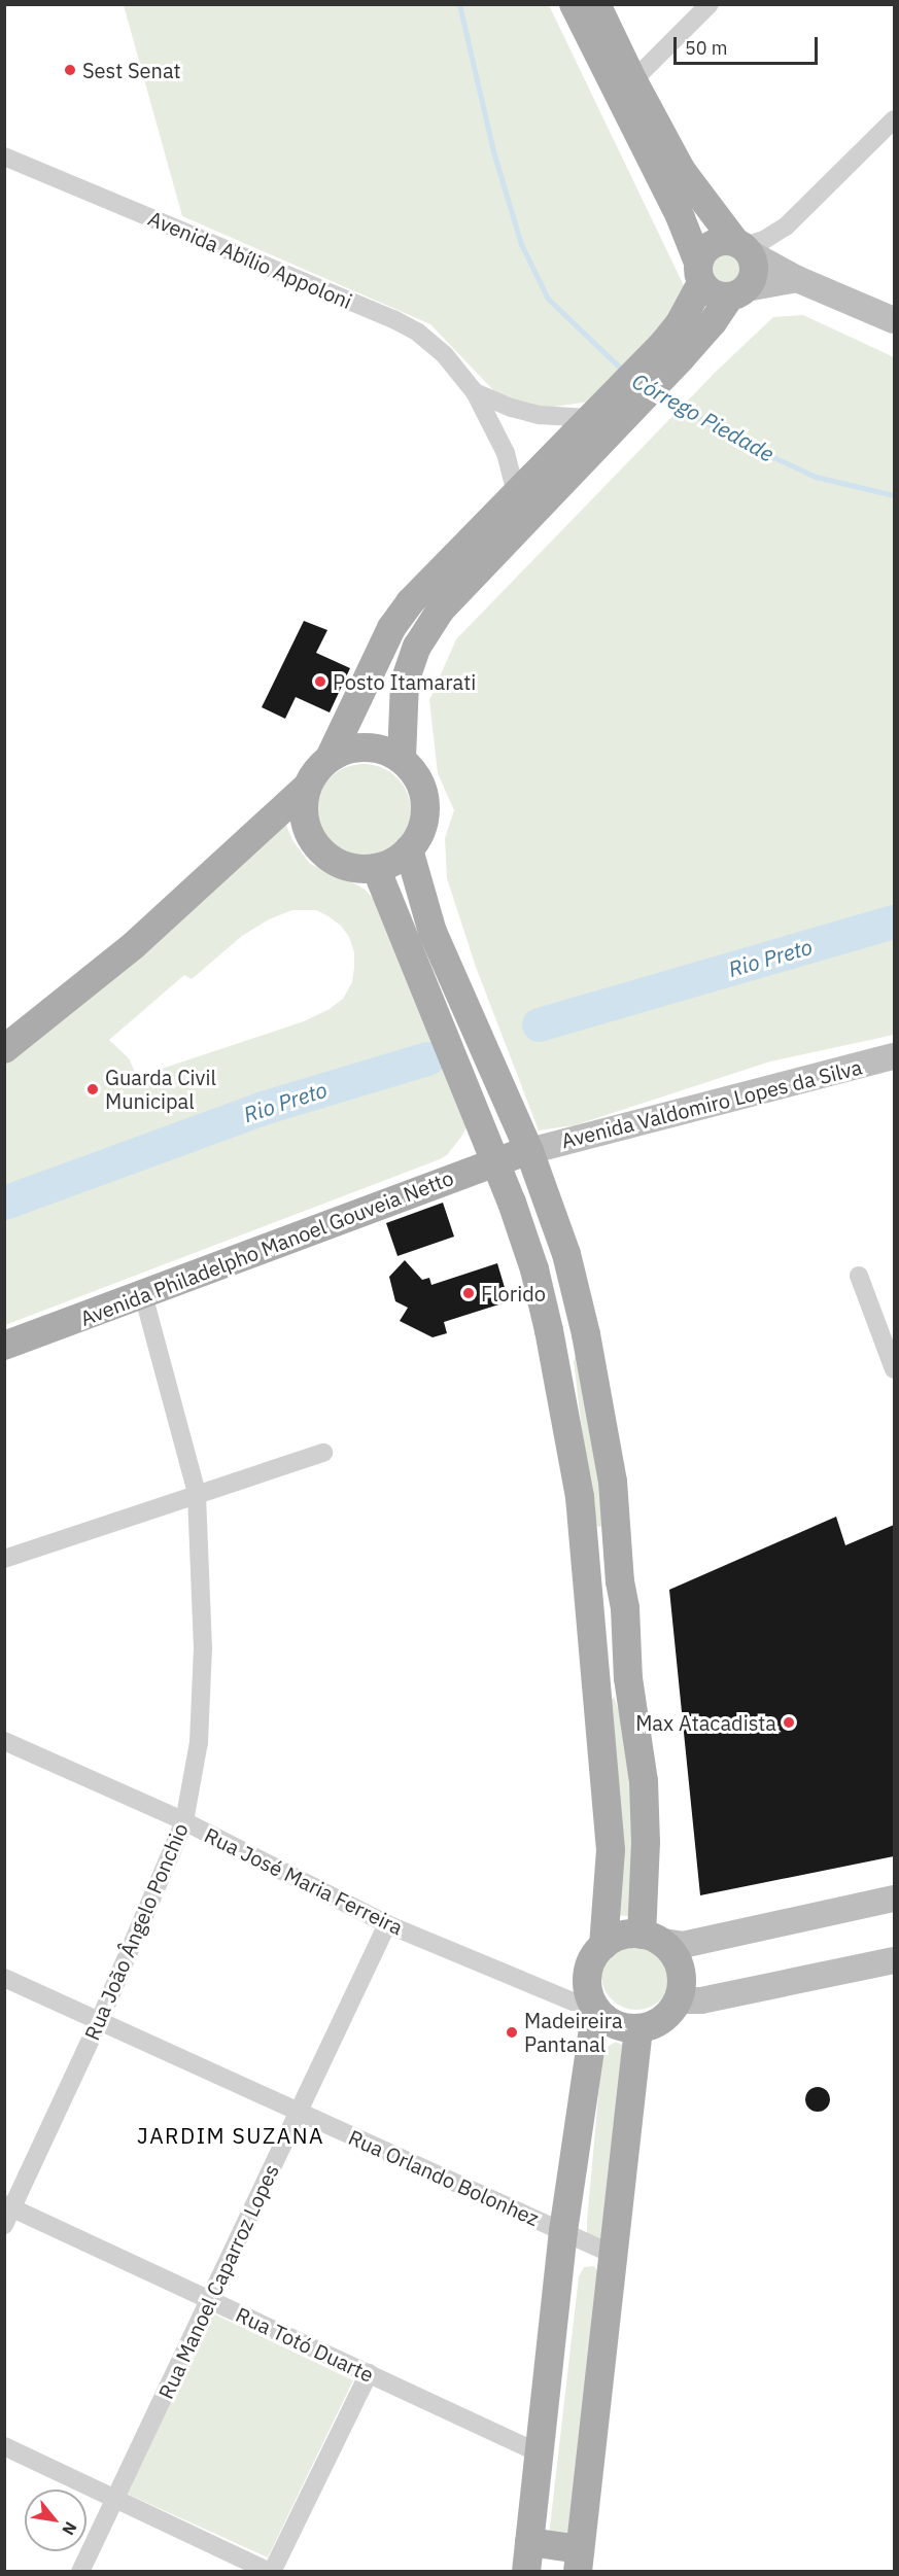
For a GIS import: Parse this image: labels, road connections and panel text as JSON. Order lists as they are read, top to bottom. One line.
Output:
{"streets":{"main road":["Avenida Valdomiro Lopes da Silva","Avenida Philadelpho Manoel Gouveia Netto"],"street":["Avenida Abílio Appoloni","Rua José Maria Ferreira","Rua João Ângelo Ponchio","Rua Orlando Bolonhez","Rua Manoel Caparroz Lopes","Rua Totó Duarte"]},"crossings":[["Avenida Valdomiro Lopes da Silva","Avenida Philadelpho Manoel Gouveia Netto"],["Avenida Philadelpho Manoel Gouveia Netto","Rua João Ângelo Ponchio"],["Rua José Maria Ferreira","Rua João Ângelo Ponchio"],["Rua José Maria Ferreira","Rua Manoel Caparroz Lopes"],["Rua João Ângelo Ponchio","Rua Orlando Bolonhez"],["Rua João Ângelo Ponchio","Rua Totó Duarte"],["Rua Orlando Bolonhez","Rua Manoel Caparroz Lopes"],["Rua Manoel Caparroz Lopes","Rua Totó Duarte"]],"districts":["JARDIM SUZANA"],"water":["Córrego Piedade","Rio Preto"],"places":["Sest Senat","Posto Itamarati","Guarda Civil Municipal","Florido","Max Atacadista","Madeireira Pantanal"],"scale_bar":"50 m","north":"bottom right"}
